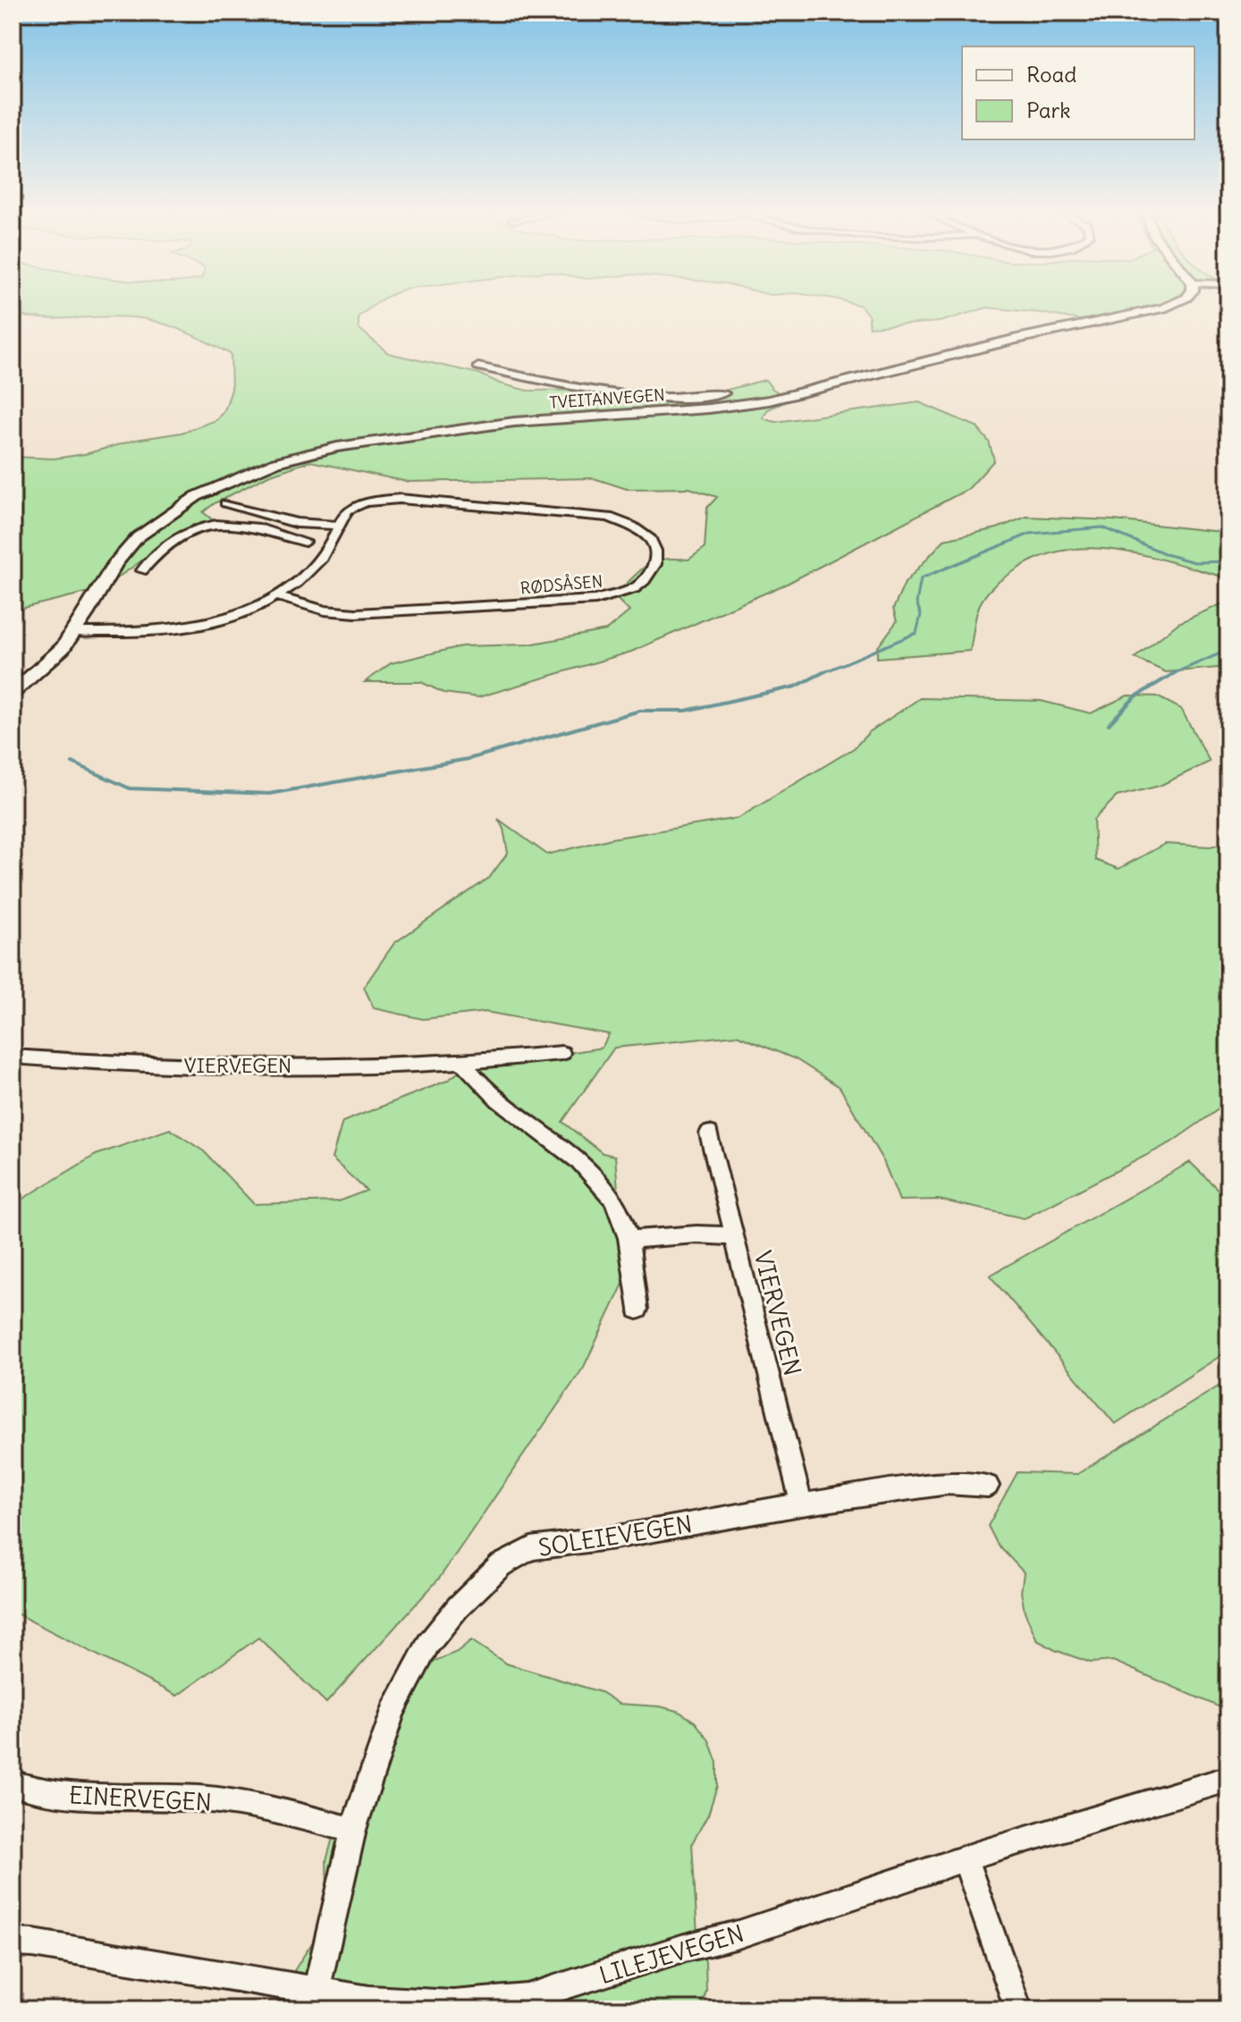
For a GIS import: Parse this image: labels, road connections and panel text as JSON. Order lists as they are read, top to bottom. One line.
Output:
{"streets":{"main road":["TVEITANVEGEN"],"street":["RØDSÅSEN","VIERVEGEN","SOLEIEVEGEN","EINERVEGEN","LILEJEVEGEN"]},"crossings":[["TVEITANVEGEN","RØDSÅSEN"],["VIERVEGEN","SOLEIEVEGEN"],["SOLEIEVEGEN","EINERVEGEN"],["SOLEIEVEGEN","LILEJEVEGEN"]],"legend":["Road","Park"]}
